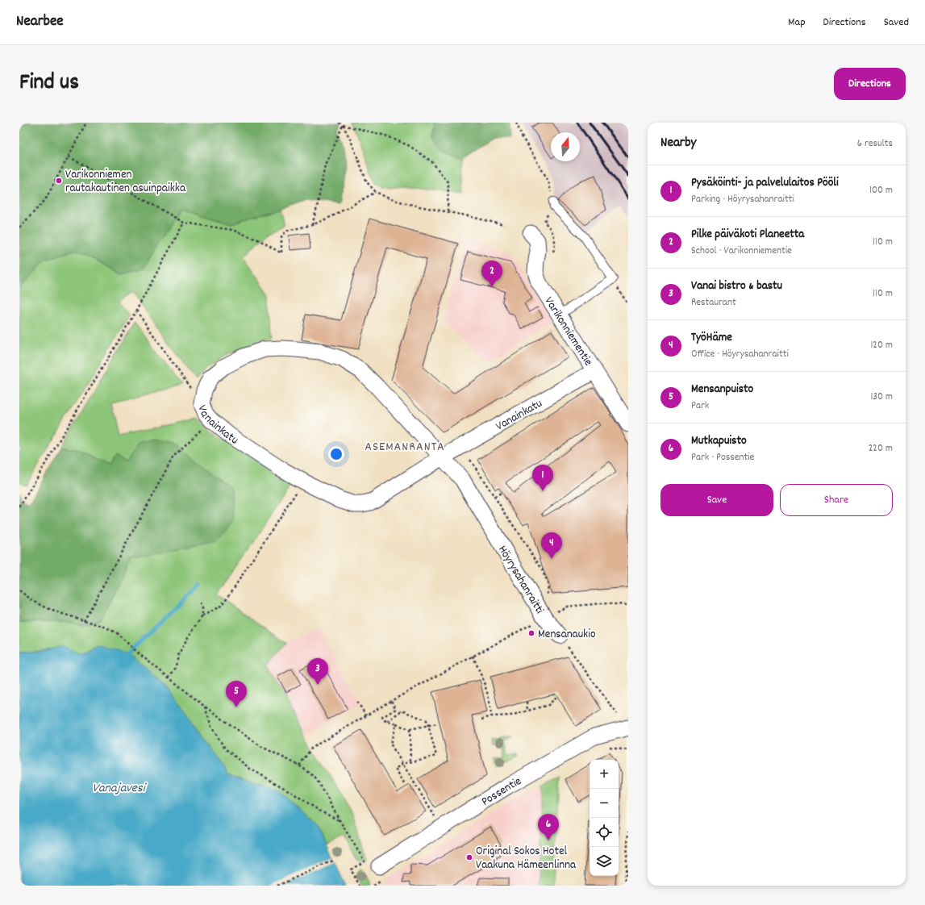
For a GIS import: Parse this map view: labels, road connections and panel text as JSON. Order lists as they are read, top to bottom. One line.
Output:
{"streets":{"street":["Varikonniementie","Vanainkatu","Höyrysahanraitti","Possentie"]},"crossings":[["Varikonniementie","Vanainkatu"],["Vanainkatu","Höyrysahanraitti"]],"districts":["ASEMANRANTA"],"water":["Vanajavesi"],"places":["Varikonniemen rautakautinen asuinpaikka","Mensanaukio","Original Sokos Hotel Vaakuna Hämeenlinna"],"north":"top","page":{"header":"Nearbee","nav":["Map","Directions","Saved"],"title":"Find us","buttons":["Directions",["Save","Share"]],"heading":["Nearby","6 results"],"list":[{"mark":"1","name":"Pysäköinti- ja palvelulaitos Pööli","note":"Parking · Höyrysahanraitti","value":"100 m"},{"mark":"2","name":"Pilke päiväkoti Planeetta","note":"School · Varikonniementie","value":"110 m"},{"mark":"3","name":"Vanai bistro & bastu","note":"Restaurant","value":"110 m"},{"mark":"4","name":"TyöHäme","note":"Office · Höyrysahanraitti","value":"120 m"},{"mark":"5","name":"Mensanpuisto","note":"Park","value":"130 m"},{"mark":"6","name":"Mutkapuisto","note":"Park · Possentie","value":"220 m"}],"pins":["2","1","4","3","5","6"],"map_buttons":["+","−"]}}
